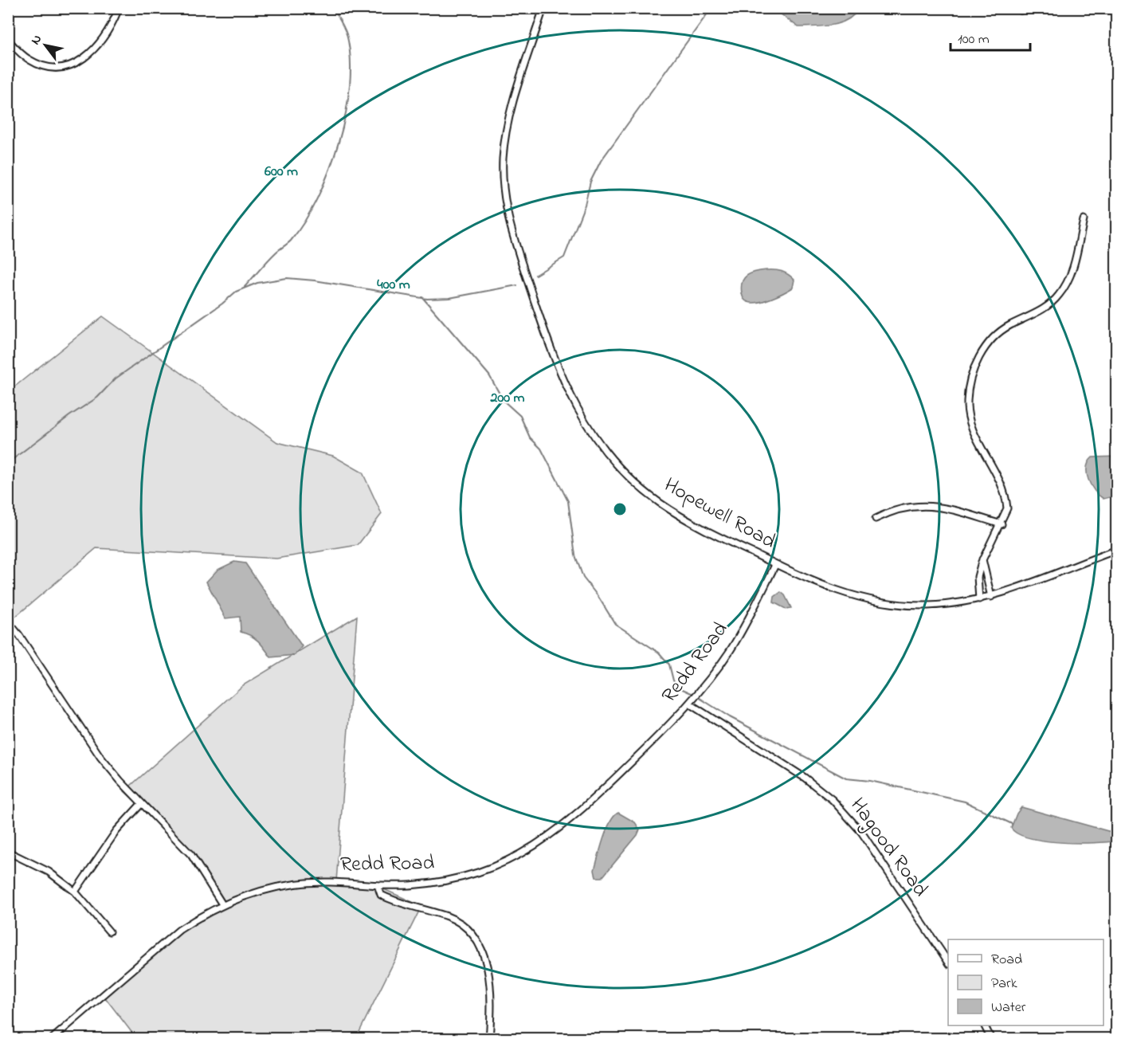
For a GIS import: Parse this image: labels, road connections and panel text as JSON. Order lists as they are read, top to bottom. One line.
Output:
{"streets":{"street":["Hopewell Road","Redd Road","Hagood Road"]},"crossings":[["Hopewell Road","Redd Road"],["Redd Road","Hagood Road"]],"legend":["Road","Park","Water"],"scale_bar":"100 m","north":"top left","rings":["600 m","400 m","200 m"]}
